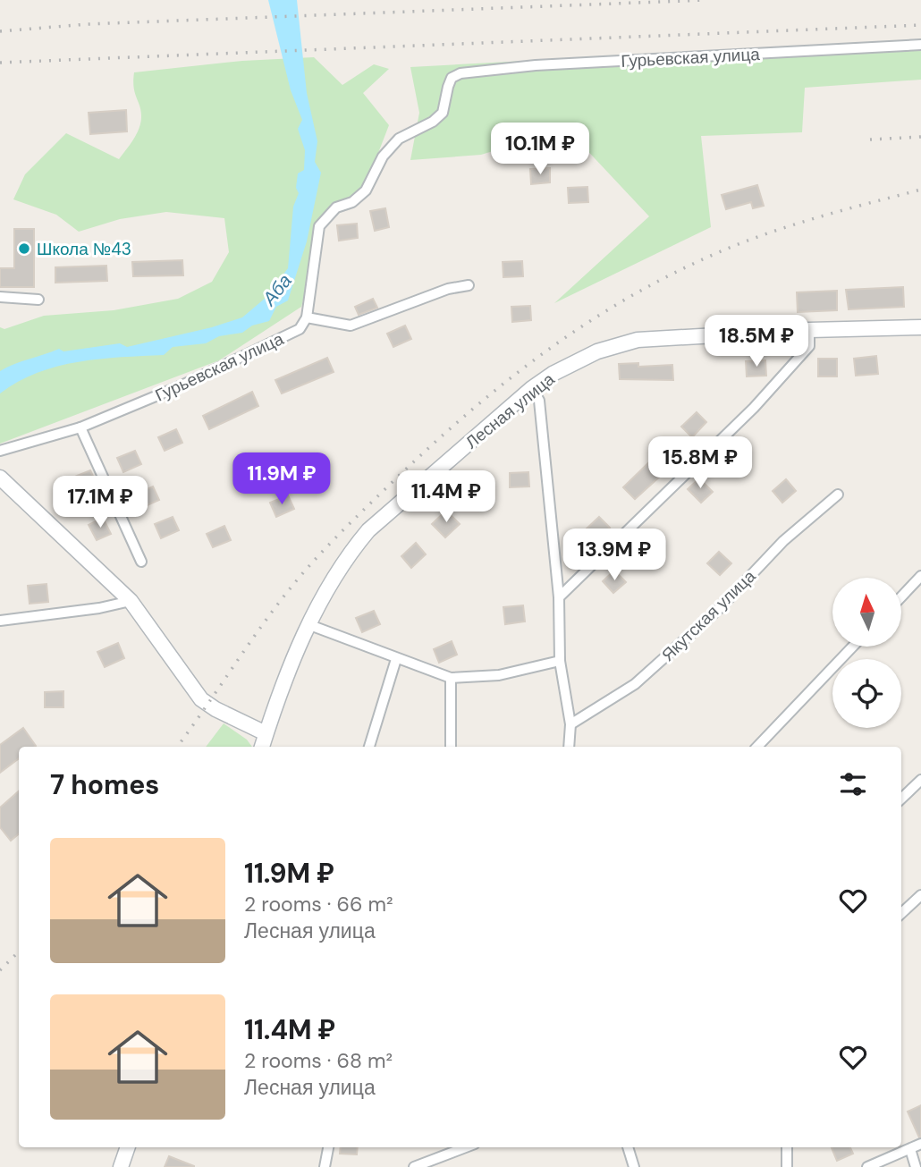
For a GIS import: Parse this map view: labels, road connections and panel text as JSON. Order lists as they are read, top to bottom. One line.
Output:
{"streets":{"main road":["Лесная улица"],"street":["Гурьевская улица","Якутская улица"]},"water":["Аба"],"places":["Школа №43"],"north":"top","page":{"price":["10.1M ₽","18.5M ₽","15.8M ₽","11.9M ₽","11.4M ₽","17.1M ₽","13.9M ₽"],"heading":"7 homes","list":[{"name":"11.9M ₽","note":"2 rooms · 66 m² · Лесная улица"},{"name":"11.4M ₽","note":"2 rooms · 68 m² · Лесная улица"}]}}
